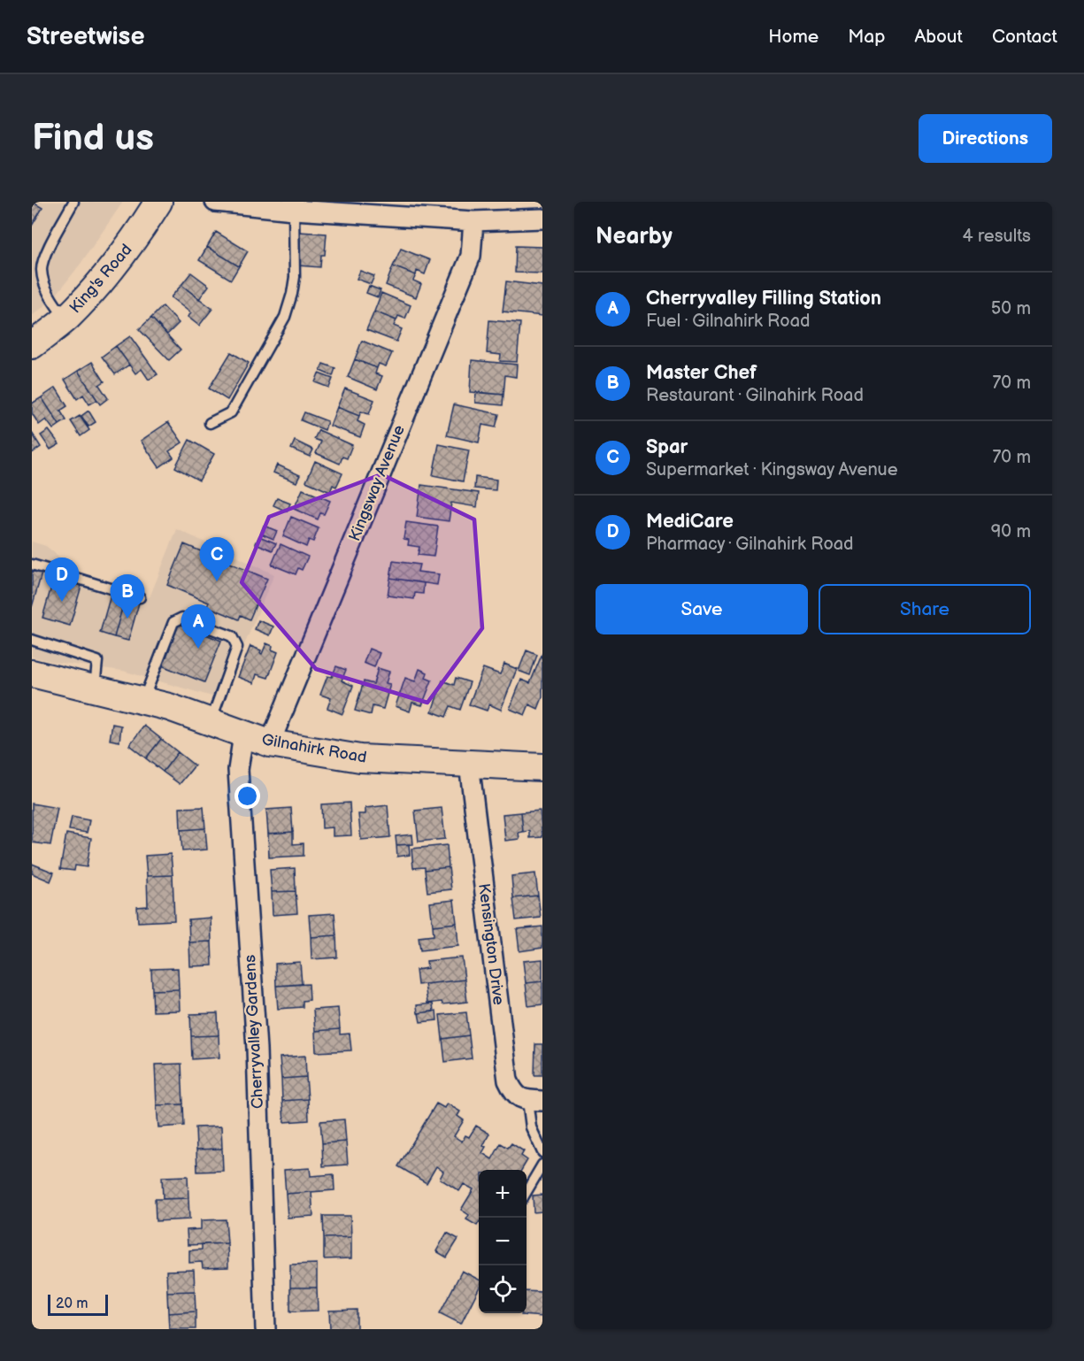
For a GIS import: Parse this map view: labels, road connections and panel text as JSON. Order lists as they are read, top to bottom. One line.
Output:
{"streets":{"street":["King's Road","Kingsway Avenue","Gilnahirk Road","Kensington Drive","Cherryvalley Gardens"]},"crossings":[["Kingsway Avenue","Gilnahirk Road"],["Gilnahirk Road","Kensington Drive"],["Gilnahirk Road","Cherryvalley Gardens"]],"scale_bar":"20 m","page":{"header":"Streetwise","nav":["Home","Map","About","Contact"],"buttons":["Directions",["Save","Share"]],"title":"Find us","heading":["Nearby","4 results"],"list":[{"mark":"A","name":"Cherryvalley Filling Station","note":"Fuel · Gilnahirk Road","value":"50 m"},{"mark":"B","name":"Master Chef","note":"Restaurant · Gilnahirk Road","value":"70 m"},{"mark":"C","name":"Spar","note":"Supermarket · Kingsway Avenue","value":"70 m"},{"mark":"D","name":"MediCare","note":"Pharmacy · Gilnahirk Road","value":"90 m"}],"pins":["C","D","B","A"],"map_buttons":["+","−"],"scale":"20 m"}}
